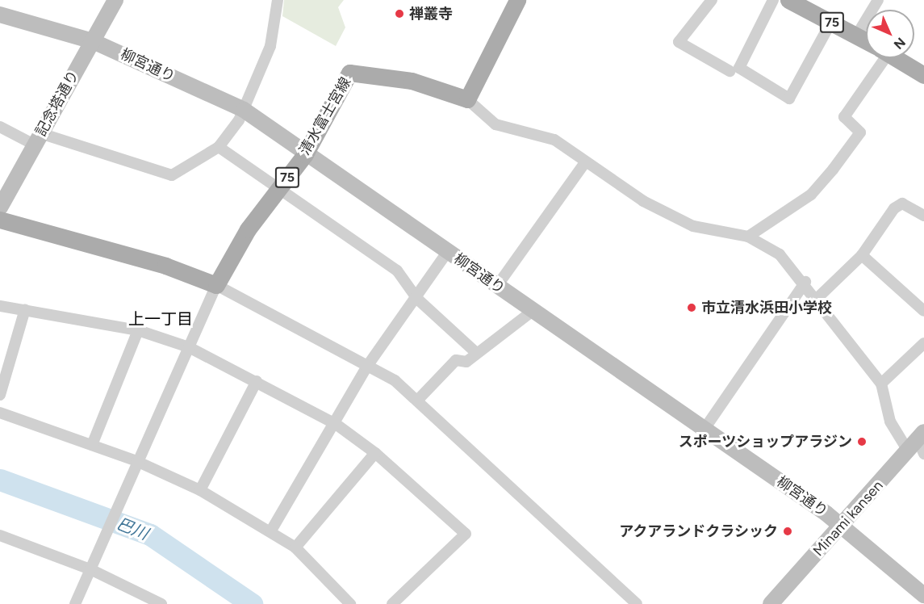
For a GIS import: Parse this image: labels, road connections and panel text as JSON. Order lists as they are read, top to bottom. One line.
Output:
{"streets":{"main road":["75","清水富士宮線"],"street":["柳宮通り","記念塔通り","Minami kansen"]},"crossings":[["柳宮通り","記念塔通り"],["柳宮通り","清水富士宮線"],["柳宮通り","Minami kansen"]],"districts":["上一丁目"],"water":["巴川"],"places":["禅叢寺","市立清水浜田小学校","スポーツショップアラジン","アクアランドクラシック"],"north":"bottom right"}
